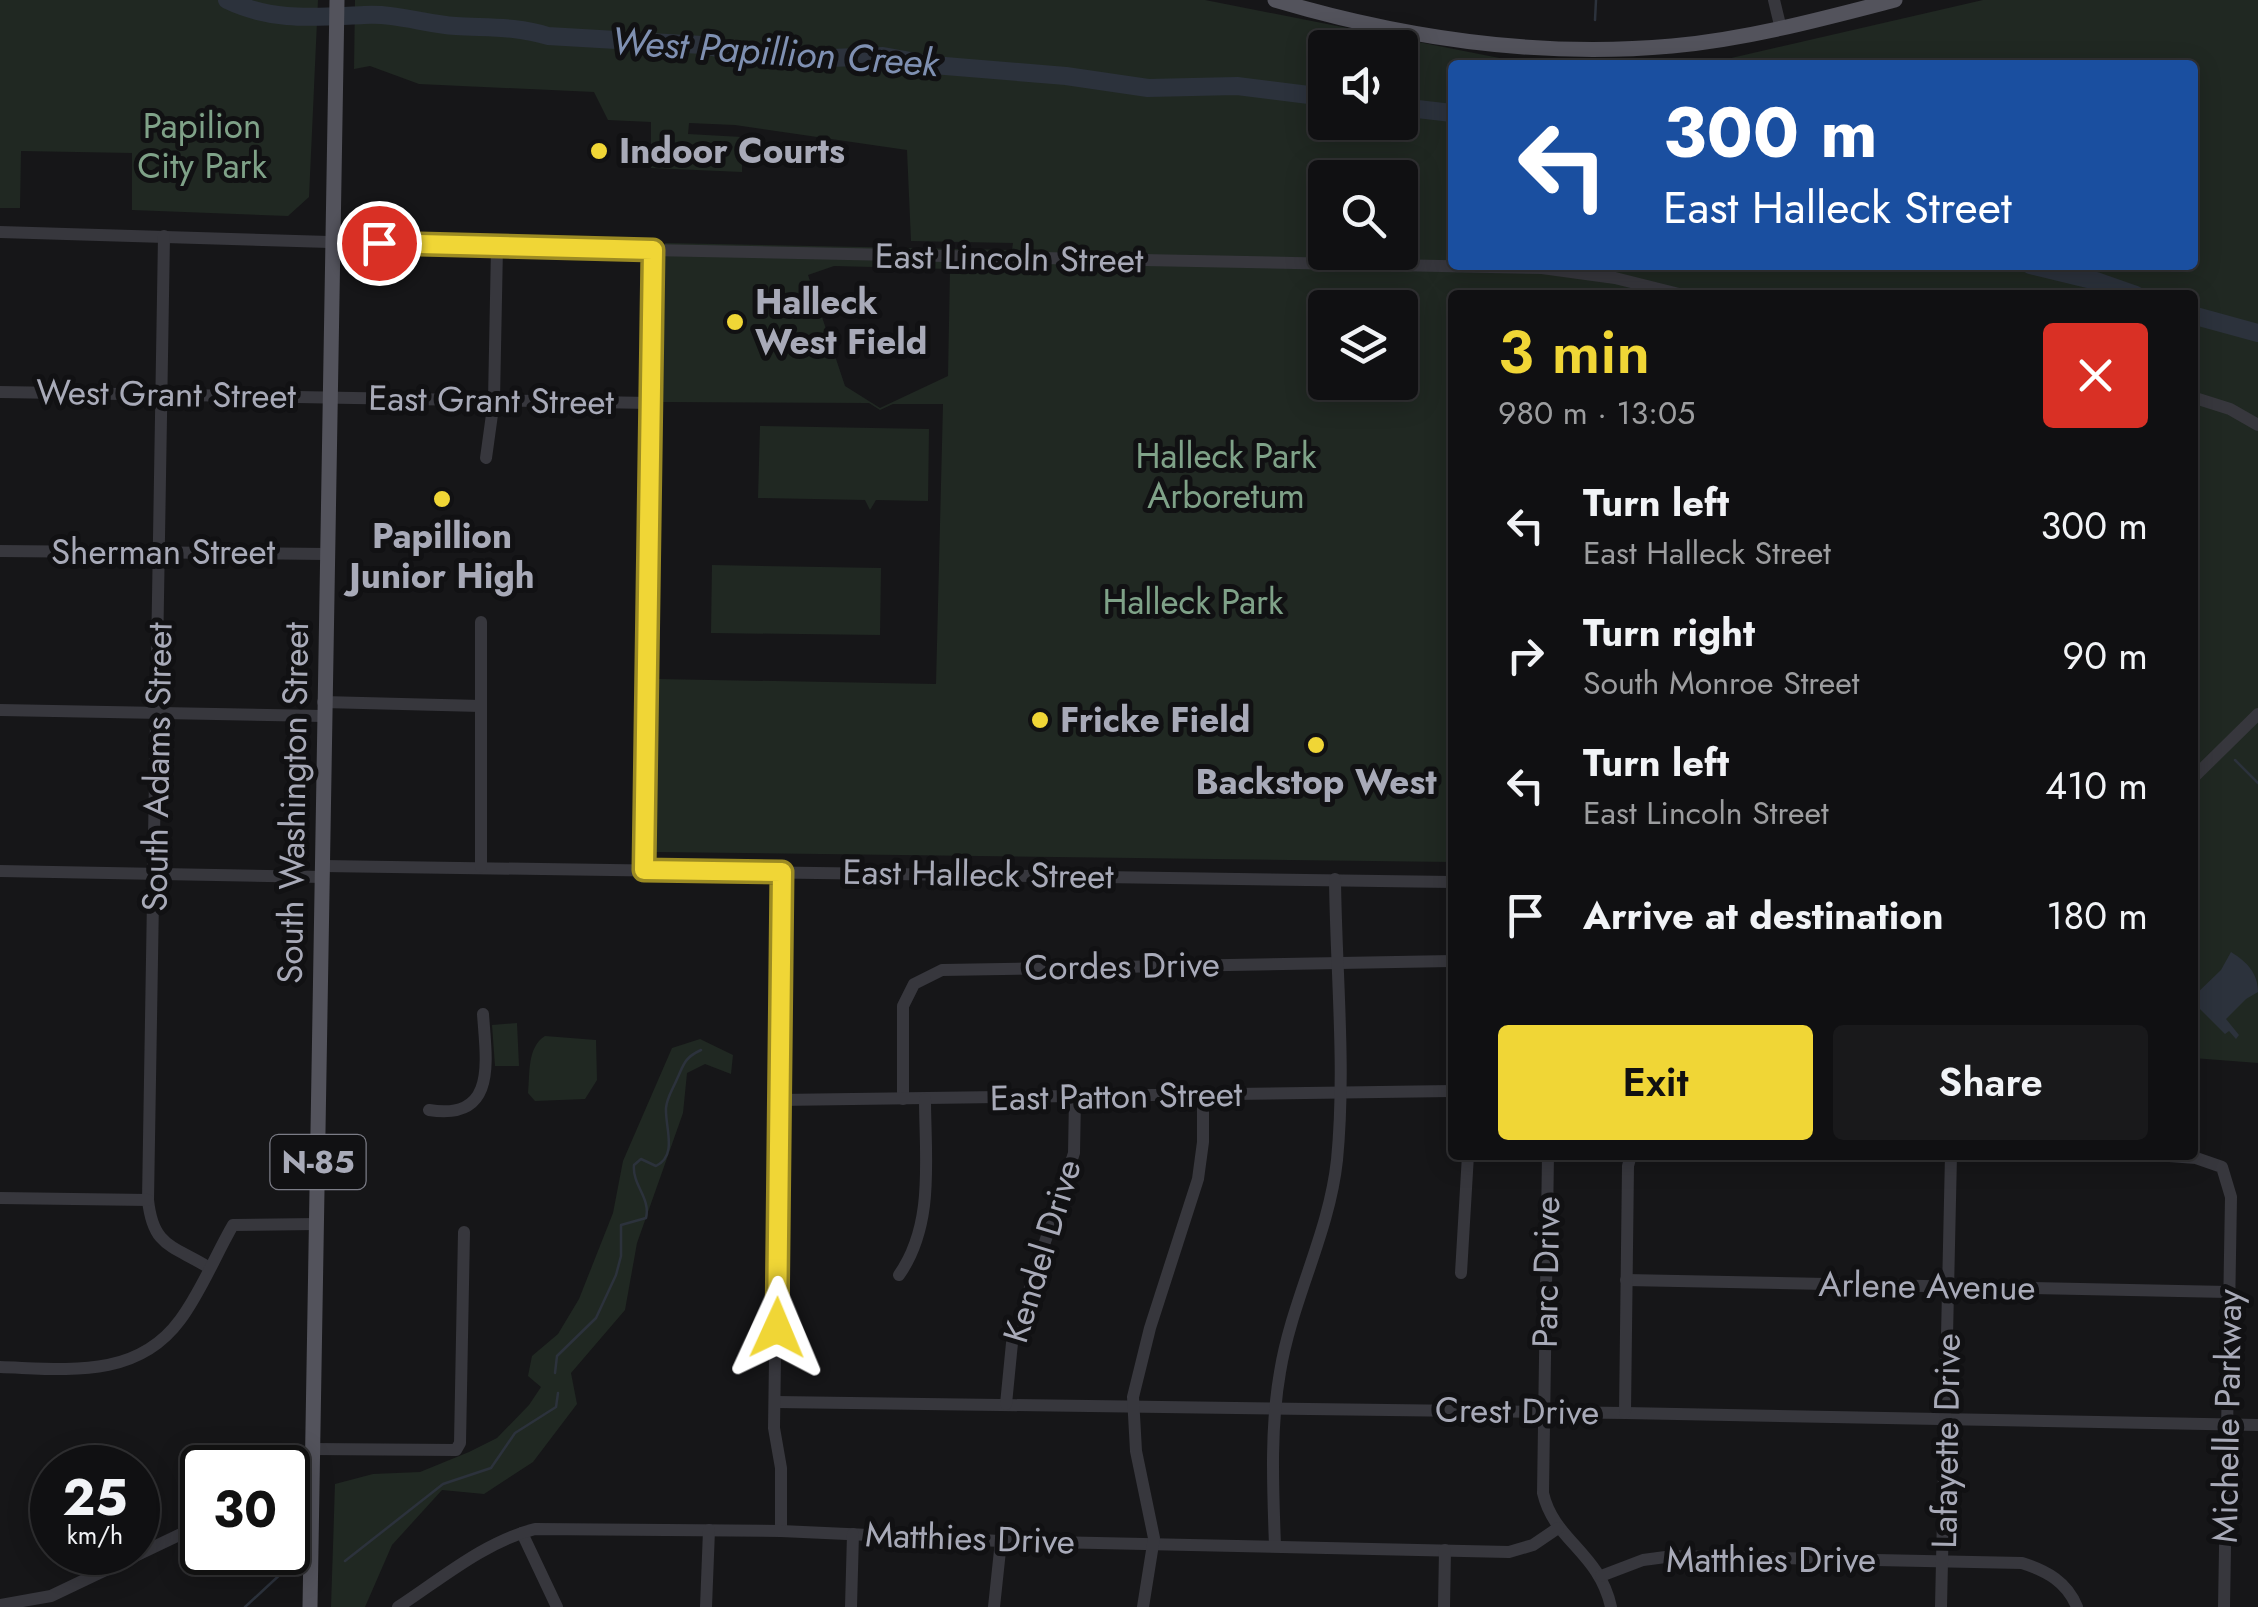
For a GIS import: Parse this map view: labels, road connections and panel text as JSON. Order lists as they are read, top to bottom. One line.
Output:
{"streets":{"main road":["South Washington Street","N-85"],"street":["East Lincoln Street","West Grant Street","East Grant Street","Sherman Street","South Adams Street","East Halleck Street","Cordes Drive","East Patton Street","Kendel Drive","Parc Drive","Arlene Avenue","Crest Drive","Michelle Parkway","Lafayette Drive","Matthies Drive"]},"crossings":[["East Lincoln Street","South Adams Street"],["East Lincoln Street","South Washington Street"],["West Grant Street","East Grant Street"],["West Grant Street","South Adams Street"],["West Grant Street","South Washington Street"],["East Grant Street","South Washington Street"],["Sherman Street","South Adams Street"],["Sherman Street","South Washington Street"],["South Adams Street","East Halleck Street"],["South Washington Street","East Halleck Street"],["Cordes Drive","East Patton Street"],["East Patton Street","Kendel Drive"],["Kendel Drive","Crest Drive"],["Parc Drive","Crest Drive"],["Parc Drive","Matthies Drive"],["Arlene Avenue","Michelle Parkway"],["Arlene Avenue","Lafayette Drive"],["Crest Drive","Michelle Parkway"],["Crest Drive","Lafayette Drive"],["Lafayette Drive","Matthies Drive"]],"water":["West Papillion Creek"],"parks":["Papilion City Park","Halleck Park Arboretum","Halleck Park"],"places":["Indoor Courts","Halleck West Field","Papillion Junior High","Fricke Field","Backstop West"],"page":{"turn":["300 m","East Halleck Street"],"heading":["3 min","980 m · 13:05"],"list":[{"name":"Turn left","note":"East Halleck Street","value":"300 m"},{"name":"Turn right","note":"South Monroe Street","value":"90 m"},{"name":"Turn left","note":"East Lincoln Street","value":"410 m"},{"name":"Arrive at destination","value":"180 m"}],"buttons":["Exit","Share"],"speed":"25 km/h","limit":"30"}}
